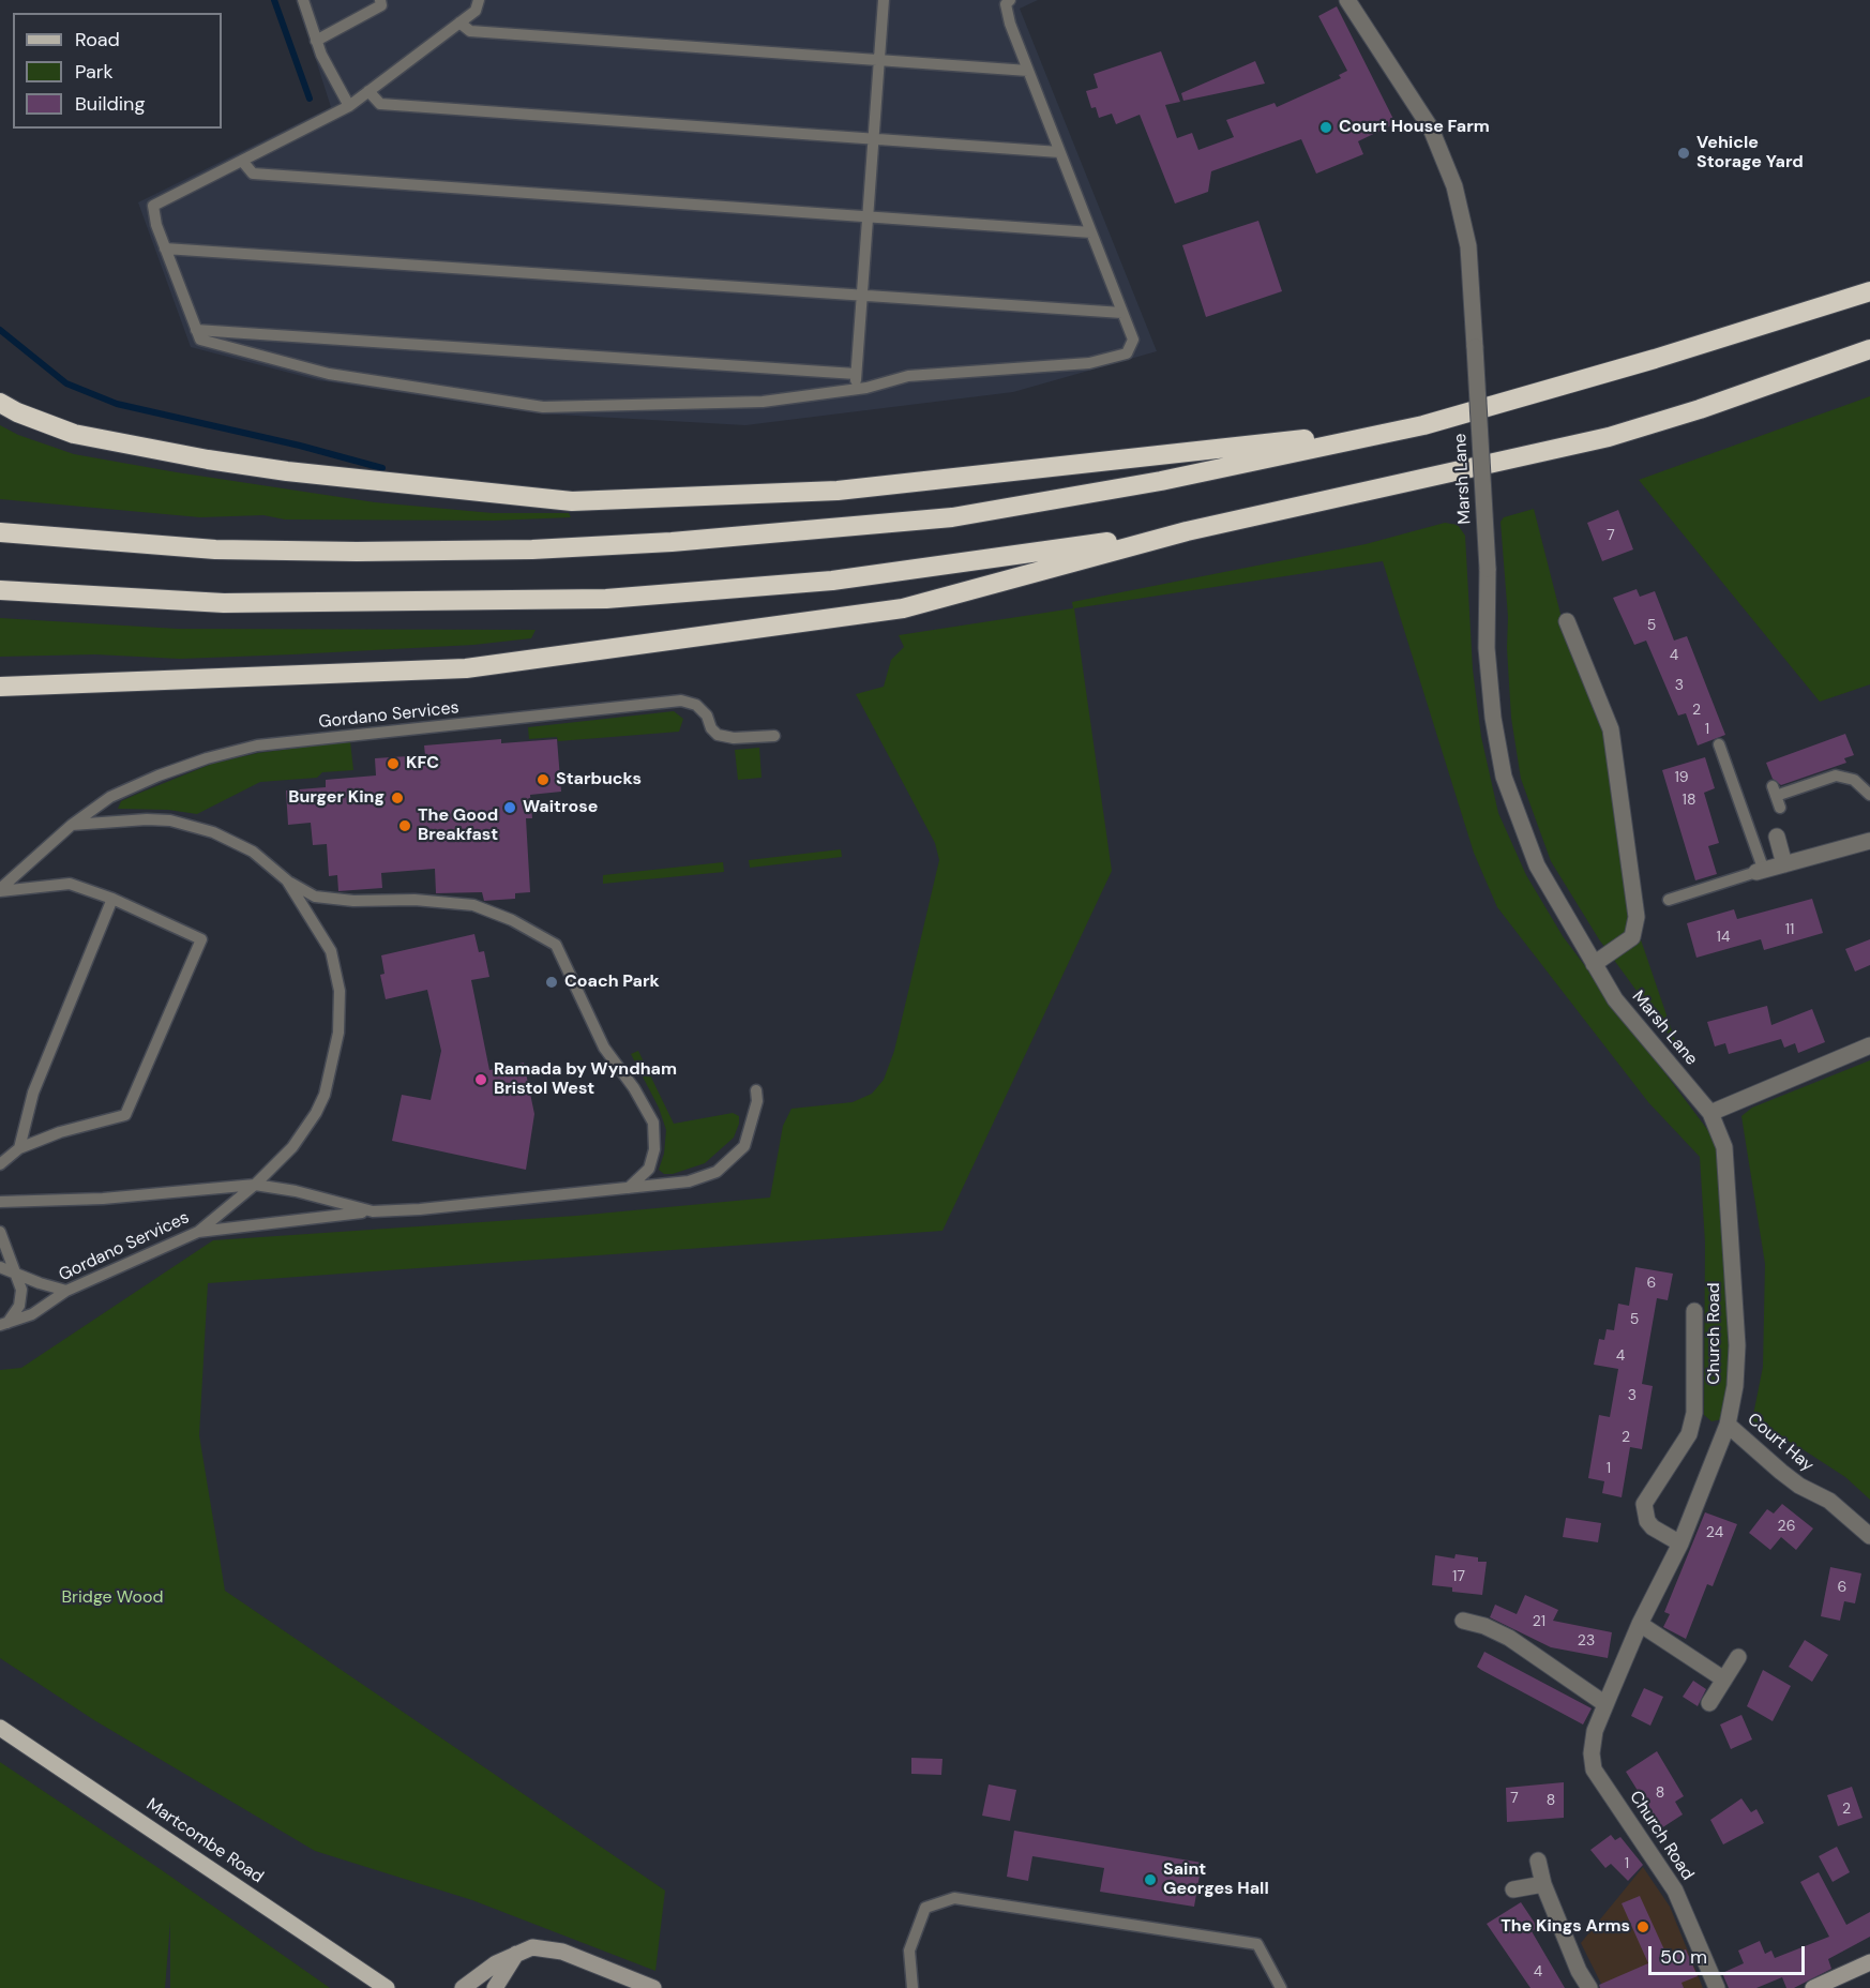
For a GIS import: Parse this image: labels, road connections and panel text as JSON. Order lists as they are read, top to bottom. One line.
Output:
{"streets":{"main road":["Martcombe Road"],"street":["Marsh Lane","Church Road","Court Hay"],"lane":["Gordano Services"]},"crossings":[["Marsh Lane","Church Road"],["Church Road","Court Hay"]],"parks":["Bridge Wood"],"places":["Court House Farm","Vehicle Storage Yard","KFC","Starbucks","Burger King","Waitrose","The Good Breakfast","Coach Park","Ramada by Wyndham Bristol West","Saint Georges Hall","The Kings Arms"],"house_numbers":["7","5","4","3","2","1","19","18","11","14","6","5","4","3","2","1","26","24","17","6","21","23","8","7","8","2","1","4"],"legend":["Road","Park","Building"],"scale_bar":"50 m"}
